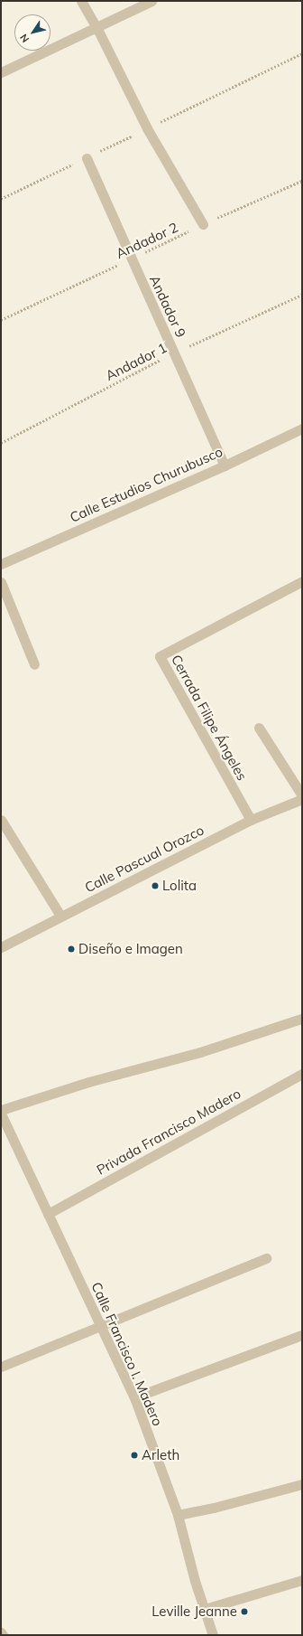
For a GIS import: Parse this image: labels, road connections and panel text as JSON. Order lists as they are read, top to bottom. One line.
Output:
{"streets":{"street":["Andador 9","Calle Estudios Churubusco","Cerrada Filipe Ángeles","Calle Pascual Orozco","Privada Francisco Madero","Calle Francisco I. Madero"],"path":["Andador 2","Andador 1"]},"crossings":[["Andador 2","Andador 9"],["Andador 9","Andador 1"],["Andador 9","Calle Estudios Churubusco"],["Cerrada Filipe Ángeles","Calle Pascual Orozco"],["Privada Francisco Madero","Calle Francisco I. Madero"]],"places":["Lolita","Diseño e Imagen","Arleth","Leville Jeanne"],"north":"bottom left"}
